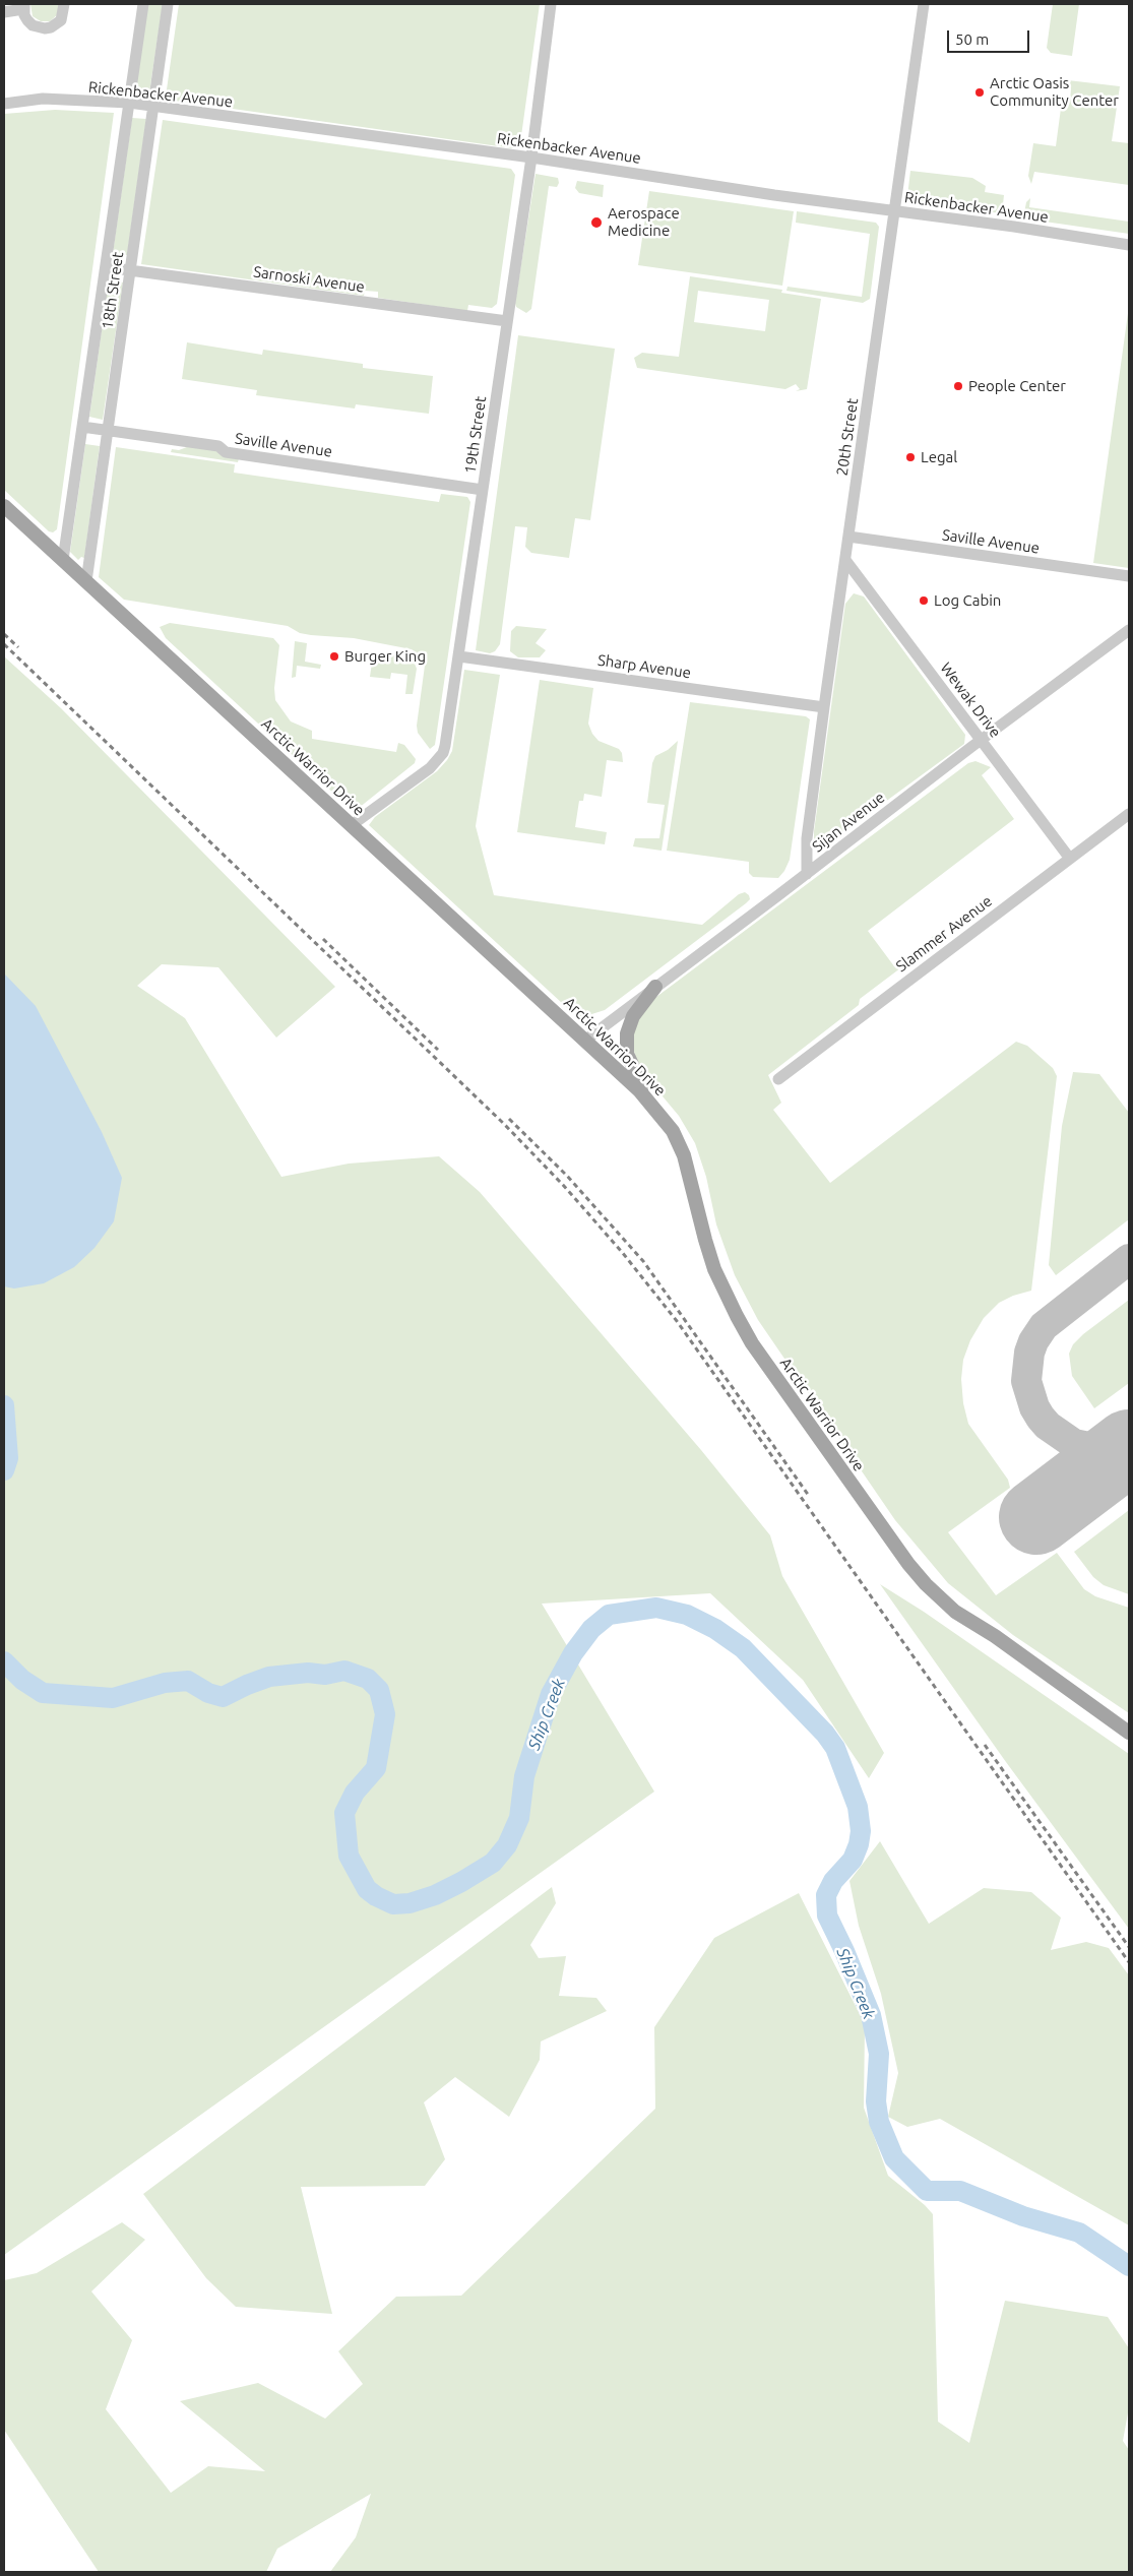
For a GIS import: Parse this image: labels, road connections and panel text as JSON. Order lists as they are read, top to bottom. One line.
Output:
{"streets":{"main road":["Arctic Warrior Drive"],"street":["Rickenbacker Avenue","Sarnoski Avenue","18th Street","19th Street","20th Street","Saville Avenue","Sharp Avenue","Wewak Drive","Sijan Avenue","Slammer Avenue"]},"crossings":[["Rickenbacker Avenue","18th Street"],["Rickenbacker Avenue","19th Street"],["Rickenbacker Avenue","20th Street"],["Sarnoski Avenue","18th Street"],["Sarnoski Avenue","19th Street"],["18th Street","Saville Avenue"],["18th Street","Arctic Warrior Drive"],["19th Street","Saville Avenue"],["19th Street","Sharp Avenue"],["19th Street","Arctic Warrior Drive"],["20th Street","Saville Avenue"],["20th Street","Sharp Avenue"],["20th Street","Wewak Drive"],["20th Street","Sijan Avenue"],["Wewak Drive","Sijan Avenue"],["Wewak Drive","Slammer Avenue"],["Arctic Warrior Drive","Sijan Avenue"]],"water":["Ship Creek"],"places":["Arctic Oasis Community Center","Aerospace Medicine","People Center","Legal","Log Cabin","Burger King"],"scale_bar":"50 m"}
